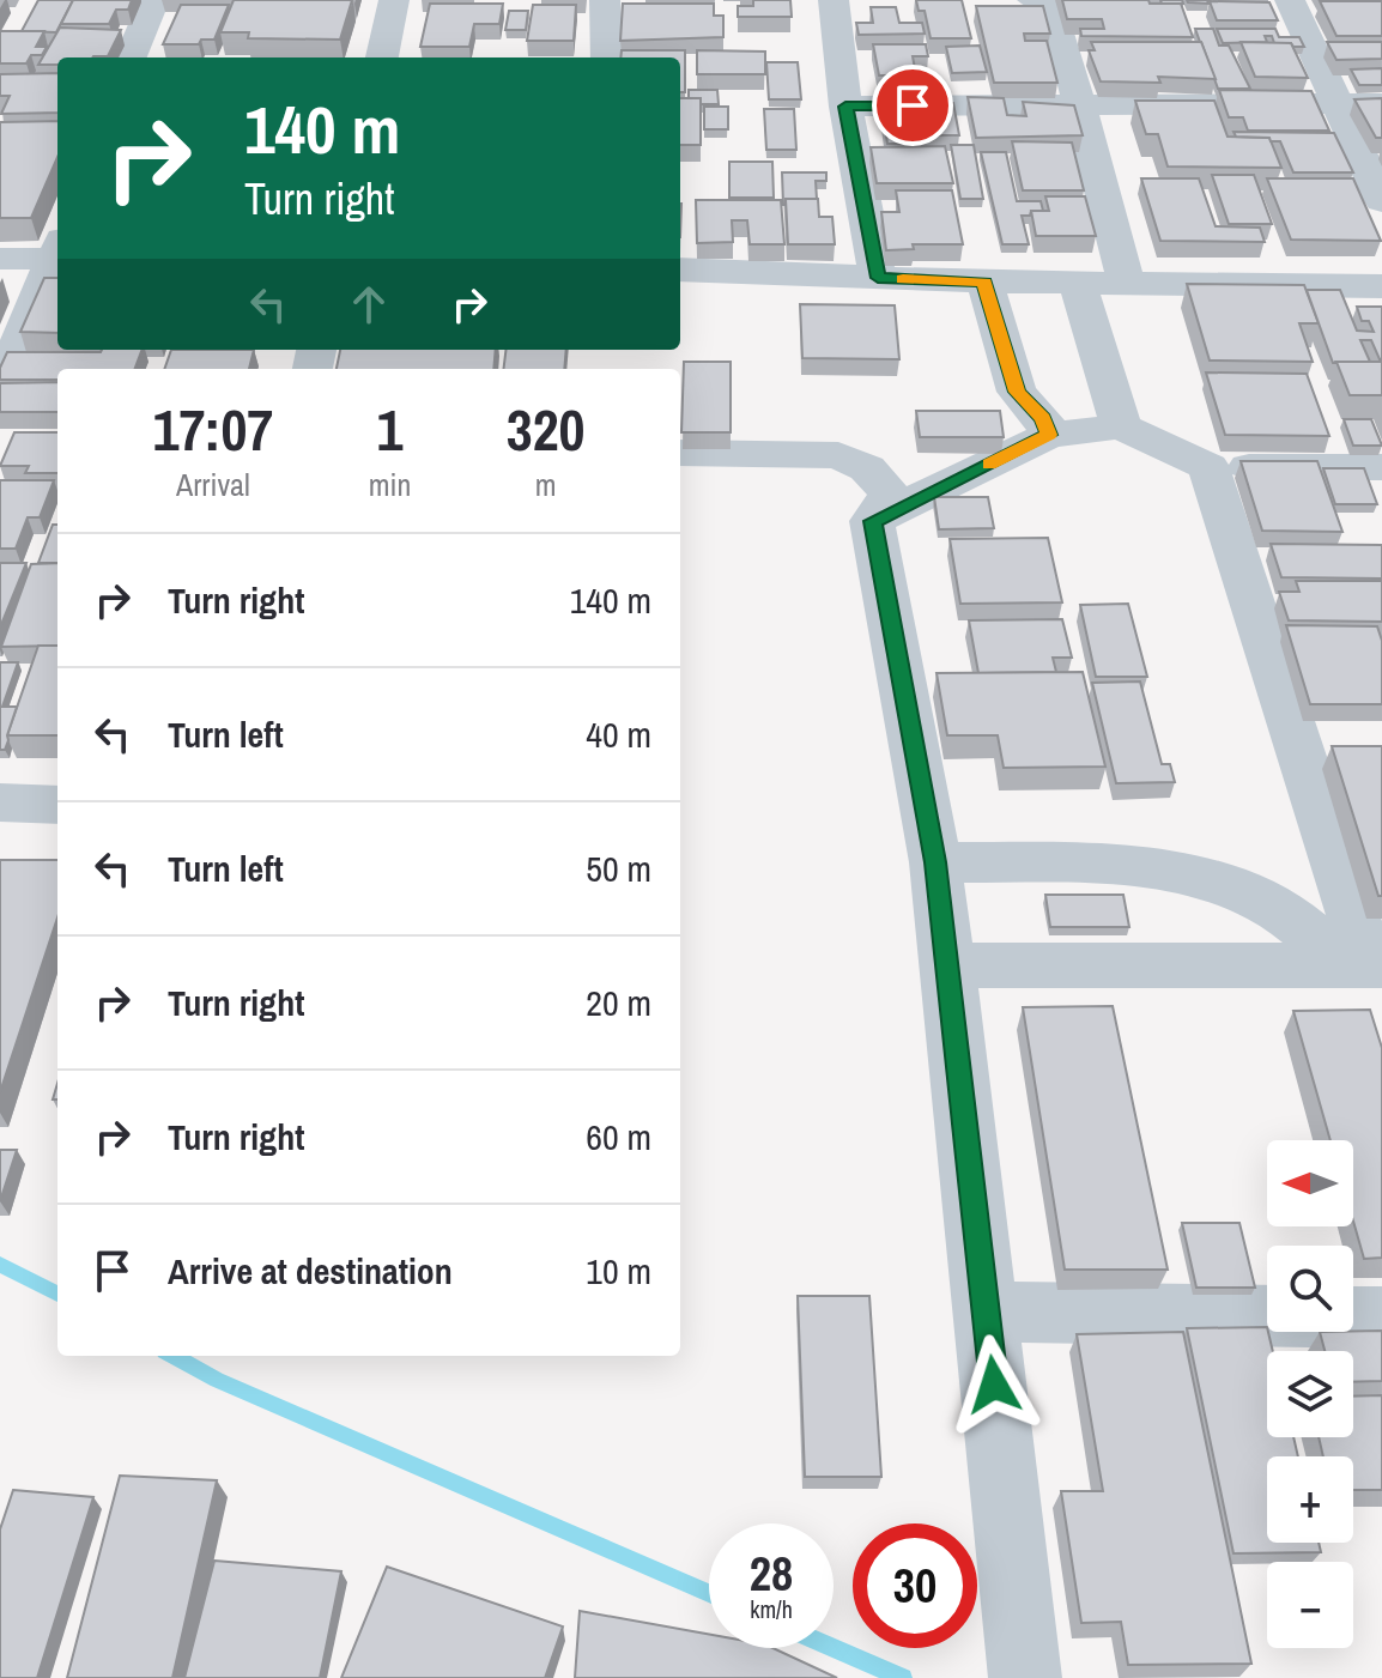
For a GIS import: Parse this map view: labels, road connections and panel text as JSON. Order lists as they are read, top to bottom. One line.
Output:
{"north":"left","page":{"turn":["140 m","Turn right"],"eta":["17:07","Arrival","1","min","320","m"],"list":[{"name":"Turn right","value":"140 m"},{"name":"Turn left","value":"40 m"},{"name":"Turn left","value":"50 m"},{"name":"Turn right","value":"20 m"},{"name":"Turn right","value":"60 m"},{"name":"Arrive at destination","value":"10 m"}],"map_buttons":["+","−"],"speed":"28 km/h","limit":"30"}}
